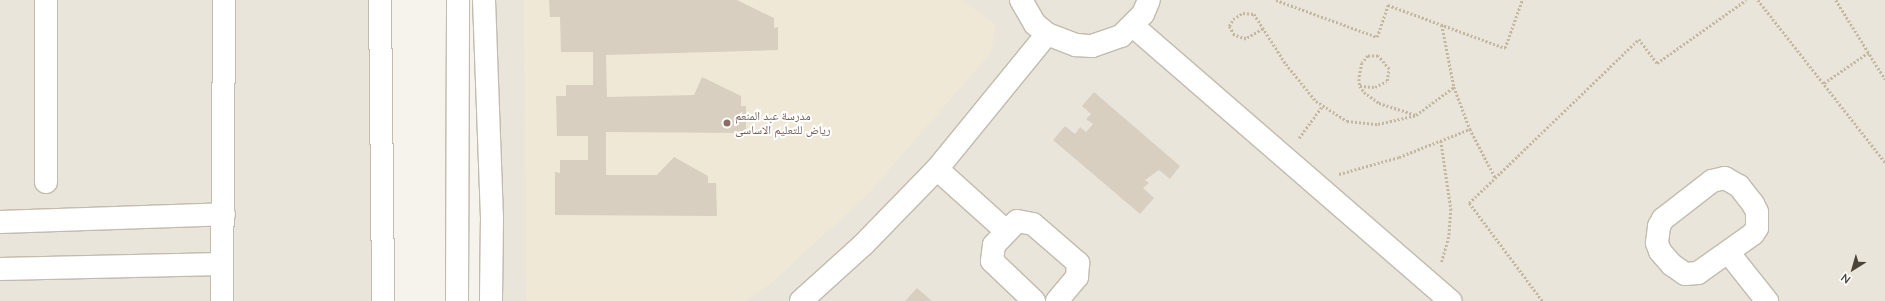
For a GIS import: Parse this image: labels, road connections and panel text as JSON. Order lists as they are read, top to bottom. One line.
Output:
{"places":["مدرسة عبد المنعم رياض للتعليم الاساسى"],"north":"bottom left"}
